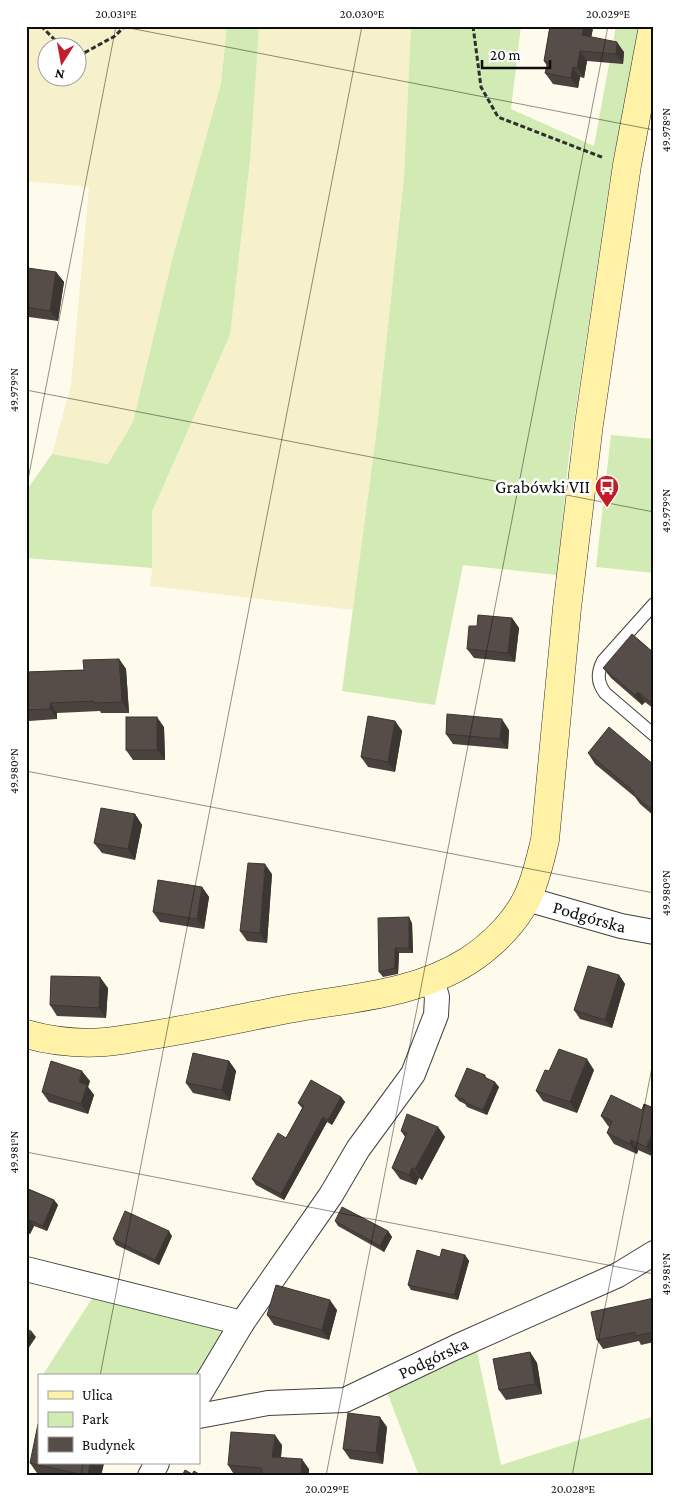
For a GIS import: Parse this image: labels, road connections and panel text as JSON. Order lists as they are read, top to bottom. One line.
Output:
{"streets":{"street":["Podgórska"]},"places":{"bus stop":["Grabówki VII"]},"legend":["Ulica","Park","Budynek"],"scale_bar":"20 m","north":"bottom","coordinates":["20.031°E","20.030°E","20.029°E","49.978°N","49.979°N","49.980°N","49.981°N","20.028°E"]}
